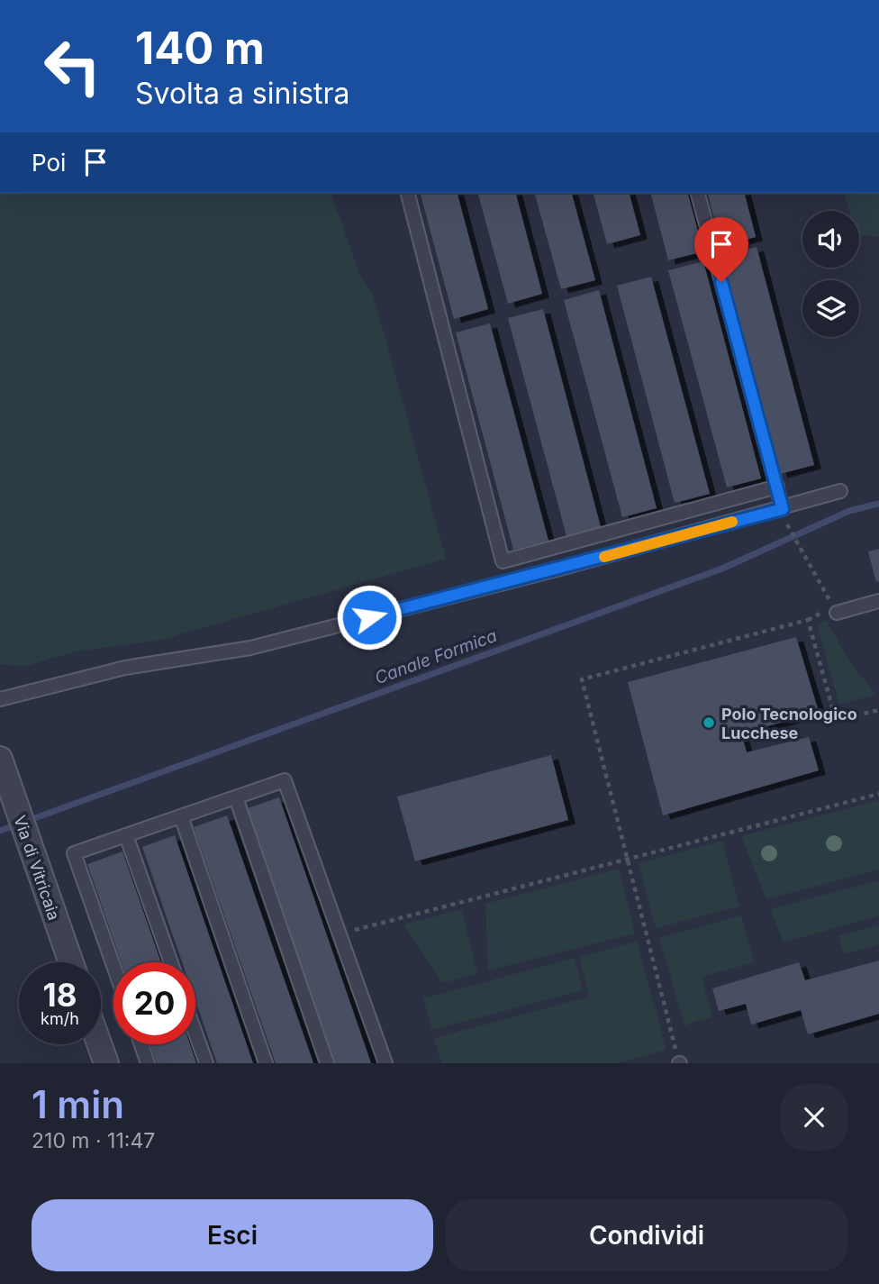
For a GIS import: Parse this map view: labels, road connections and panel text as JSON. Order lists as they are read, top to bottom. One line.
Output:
{"streets":{"street":["Via di Vitricaia"]},"water":["Canale Formica"],"places":["Polo Tecnologico Lucchese"],"page":{"turn":["140 m","Svolta a sinistra"],"then":"Poi","speed":"18 km/h","limit":"20","heading":["1 min","210 m · 11:47"],"buttons":["Esci","Condividi"]}}
